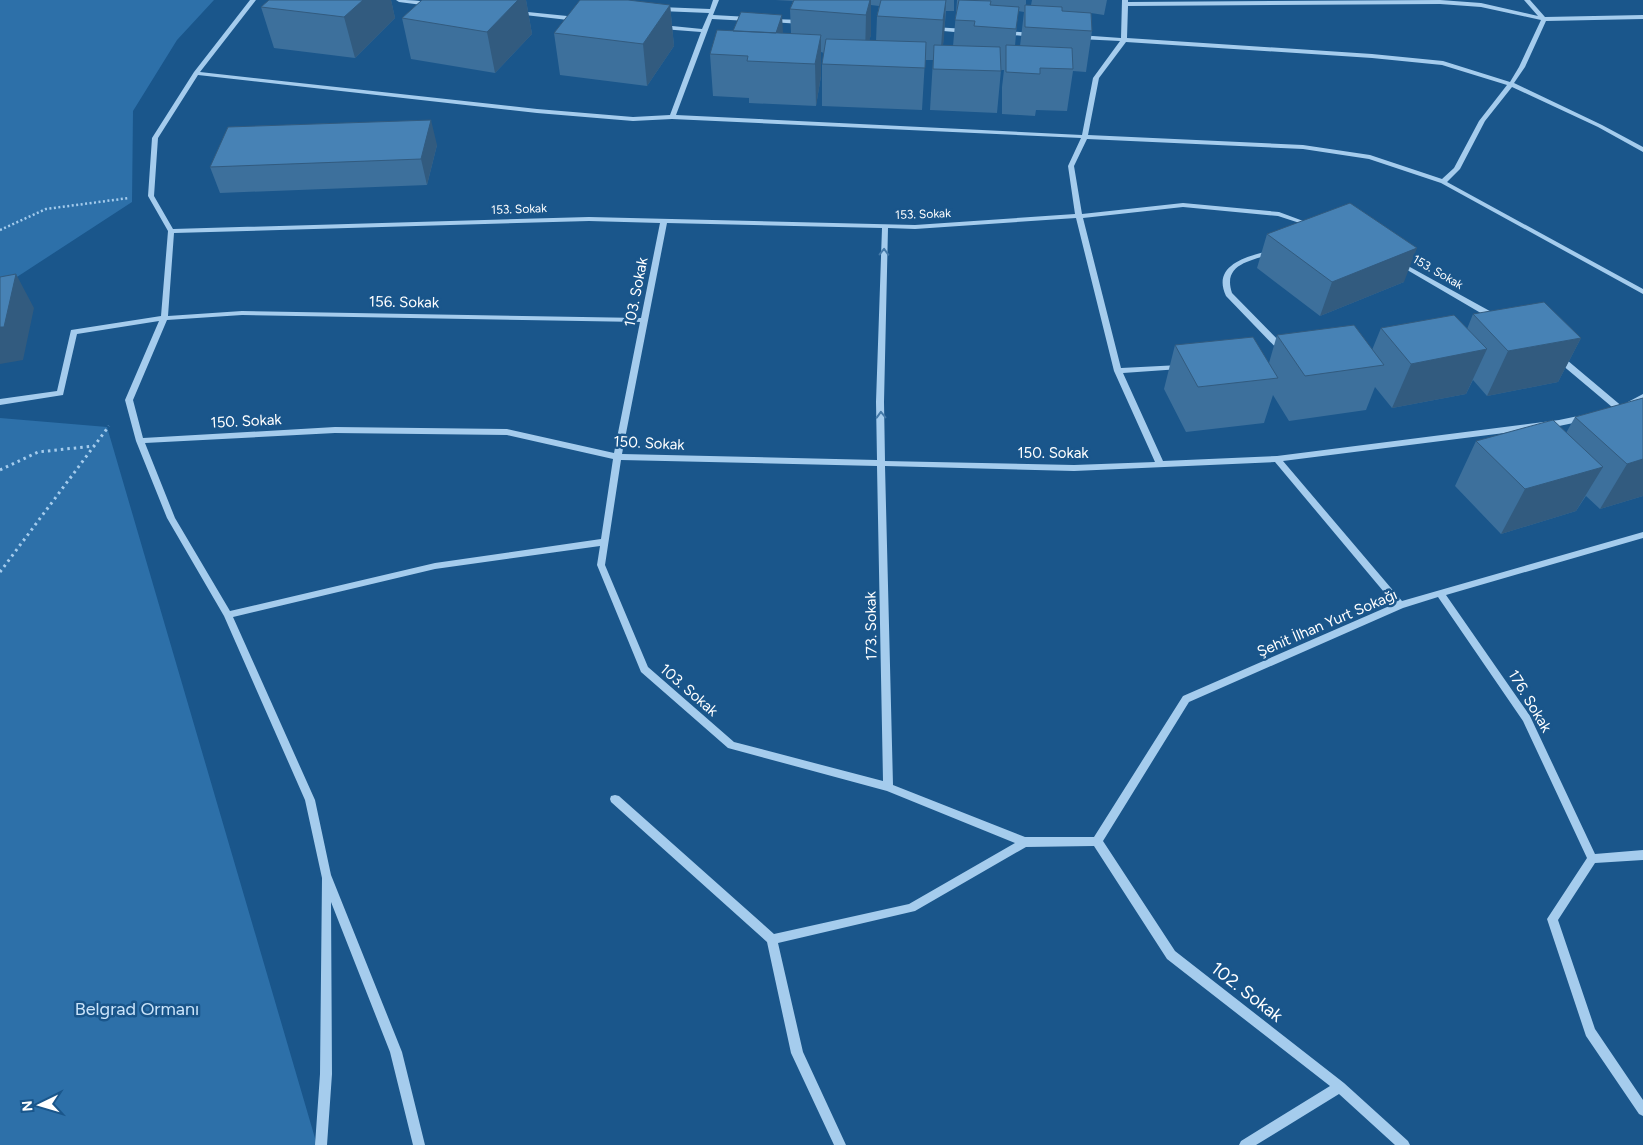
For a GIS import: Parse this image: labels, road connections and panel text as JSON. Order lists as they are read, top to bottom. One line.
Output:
{"streets":{"street":["153. Sokak","103. Sokak","156. Sokak","150. Sokak","Şehit İlhan Yurt Sokağı","173. Sokak","176. Sokak","102. Sokak"]},"crossings":[["153. Sokak","103. Sokak"],["153. Sokak","173. Sokak"],["103. Sokak","156. Sokak"],["103. Sokak","150. Sokak"],["103. Sokak","Şehit İlhan Yurt Sokağı"],["103. Sokak","173. Sokak"],["103. Sokak","102. Sokak"],["150. Sokak","173. Sokak"],["Şehit İlhan Yurt Sokağı","176. Sokak"],["Şehit İlhan Yurt Sokağı","102. Sokak"]],"one_way":["173. Sokak"],"parks":["Belgrad Ormanı"],"north":"left"}
